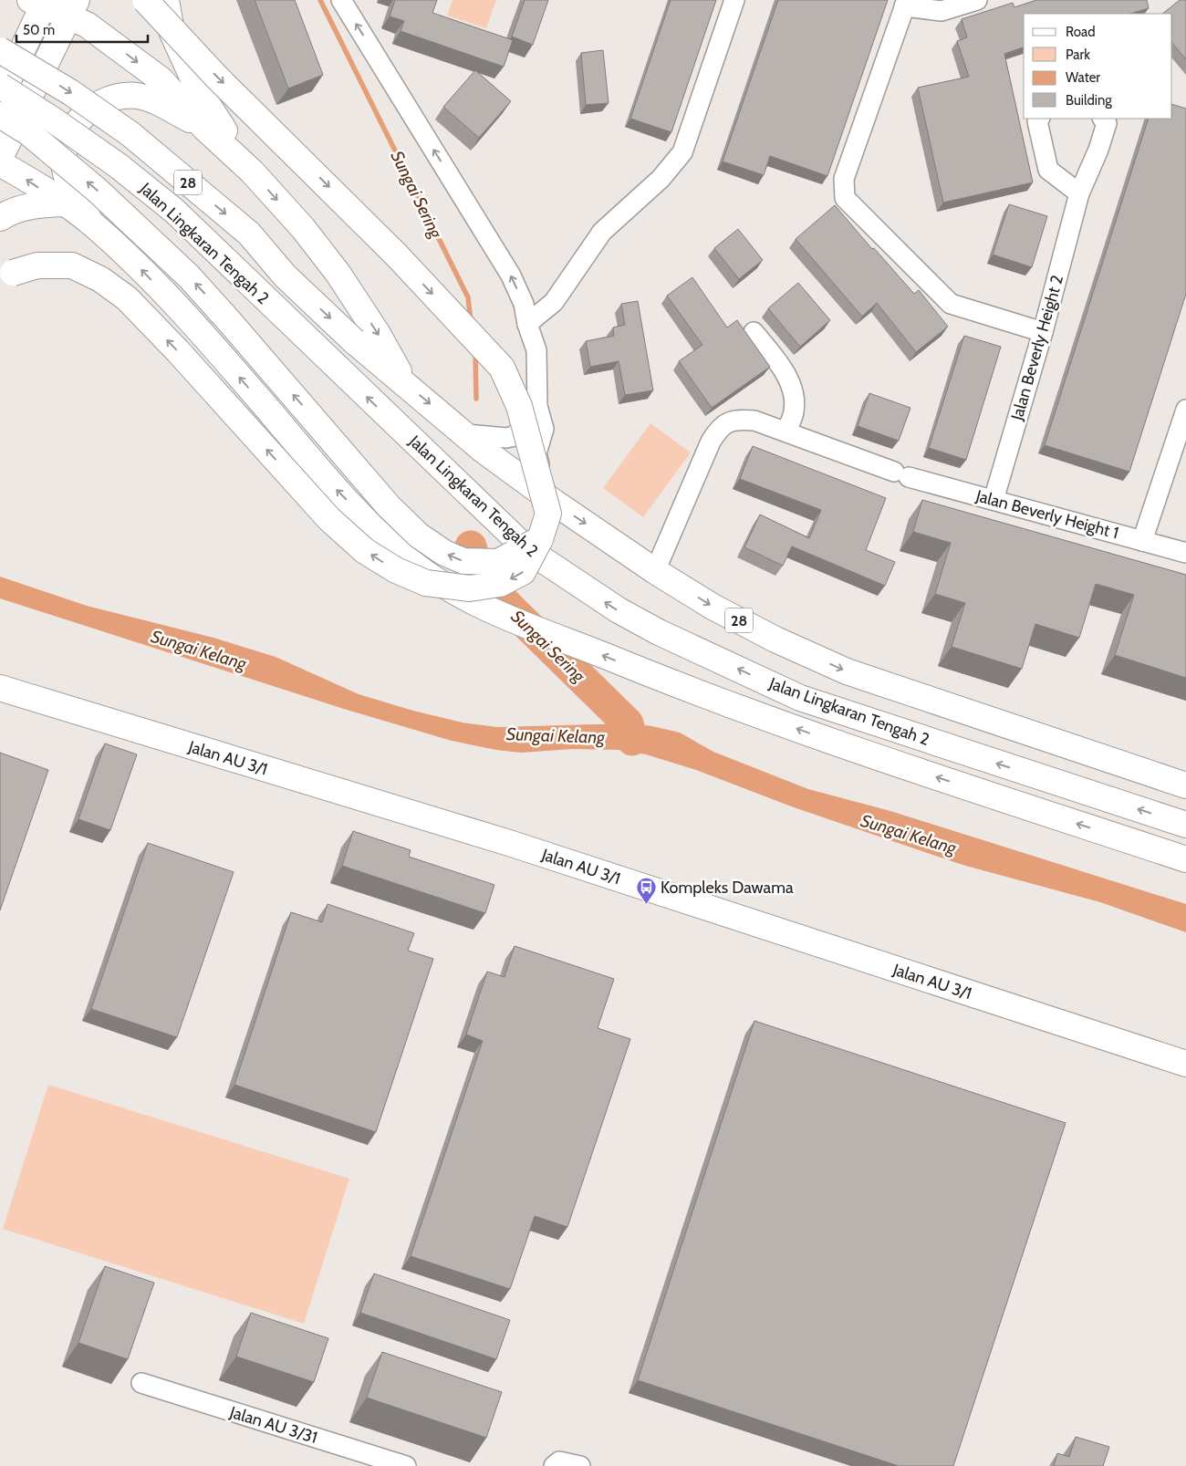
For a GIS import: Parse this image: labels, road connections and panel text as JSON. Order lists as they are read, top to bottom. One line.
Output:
{"streets":{"main road":["28","Jalan Lingkaran Tengah 2","Jalan AU 3/1"],"street":["Jalan Beverly Height 2","Jalan Beverly Height 1","Jalan AU 3/31"]},"crossings":[["Jalan Lingkaran Tengah 2","Jalan Beverly Height 1"],["Jalan Beverly Height 2","Jalan Beverly Height 1"]],"water":["Sungai Sering","Sungai Kelang"],"places":{"bus stop":["Kompleks Dawama"]},"legend":["Road","Park","Water","Building"],"scale_bar":"50 m"}
